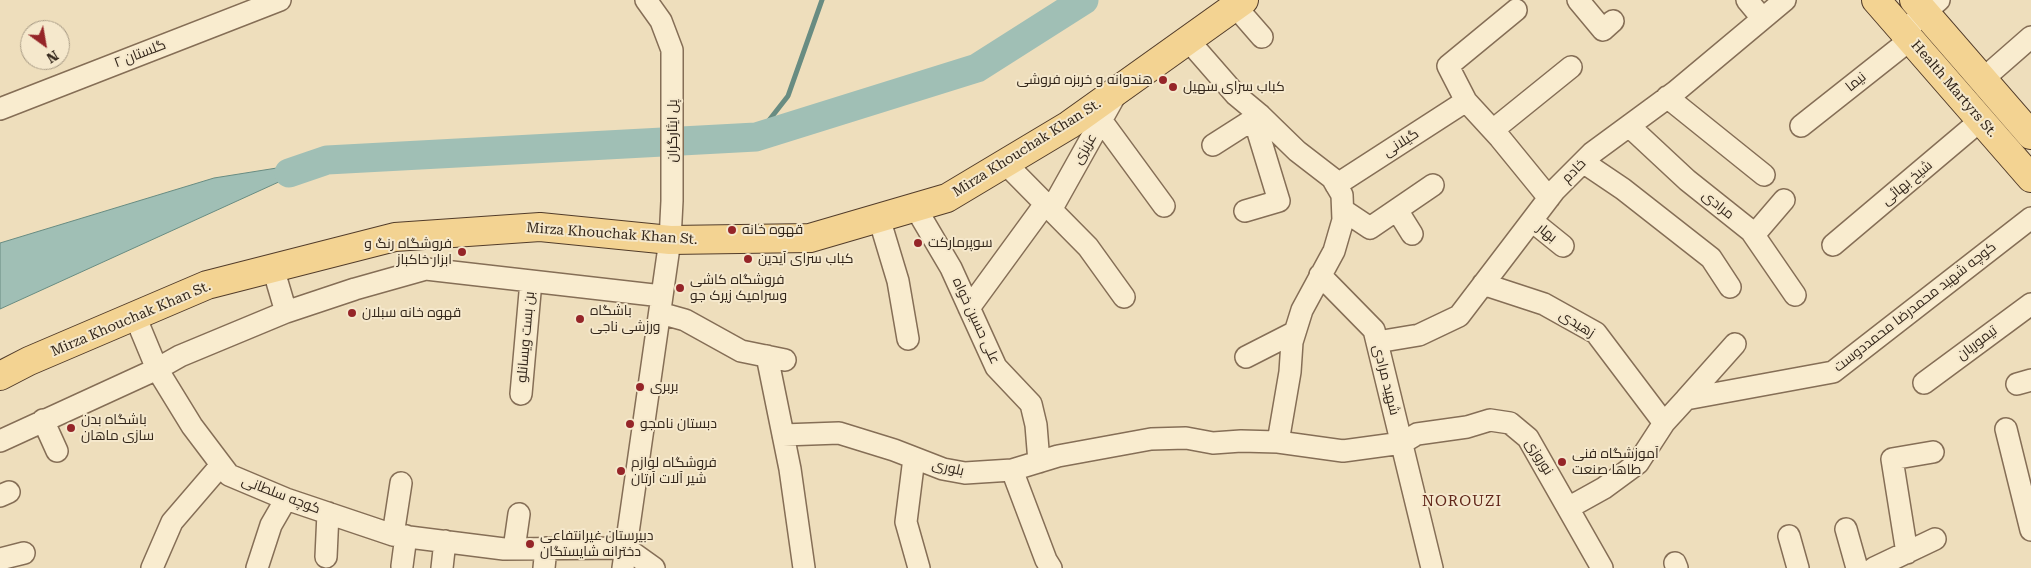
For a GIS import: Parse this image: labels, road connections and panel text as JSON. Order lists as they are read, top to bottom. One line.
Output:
{"streets":{"main road":["Health Martyrs St.","Mirza Khouchak Khan St."],"street":["گلستان ۲","نیما","پل ایثارگران","گیلانی","عزیزی","خادم","شیخ بهائی","مرادی","بهار","کوچه شهید محمدرضا محمددوست","علی حسین خواه","زهیدی","بن بست ویسانلو","تیموریان","شهید مرادی","نوروزی","بلوری","کوچه سلطانی"]},"crossings":[["نیما","Health Martyrs St."],["Health Martyrs St.","شیخ بهائی"],["پل ایثارگران","Mirza Khouchak Khan St."],["پل ایثارگران","کوچه سلطانی"],["Mirza Khouchak Khan St.","عزیزی"],["Mirza Khouchak Khan St.","علی حسین خواه"],["Mirza Khouchak Khan St.","کوچه سلطانی"],["عزیزی","علی حسین خواه"],["خادم","مرادی"],["خادم","بهار"],["خادم","زهیدی"],["خادم","شهید مرادی"],["علی حسین خواه","بلوری"],["شهید مرادی","نوروزی"],["نوروزی","بلوری"]],"districts":["NOROUZI"],"places":["هندوانه و خربزه فروشی","کباب سرای سهیل","قهوه خانه","سوپرمارکت","فروشگاه رنگ و ابزار خاکباز","کباب سرای آیدین","فروشگاه کاشی وسرامیک زیرک جو","قهوه خانه سبلان","باشگاه ورزشی ناجی","بربری","دبستان نامجو","باشگاه بدن سازی ماهان","آموزشگاه فنی طاها صنعت","فروشگاه لوازم شیر آلات آرتان","دبیرستان غیرانتفاعی دخترانه شایستگان"],"north":"bottom right"}
